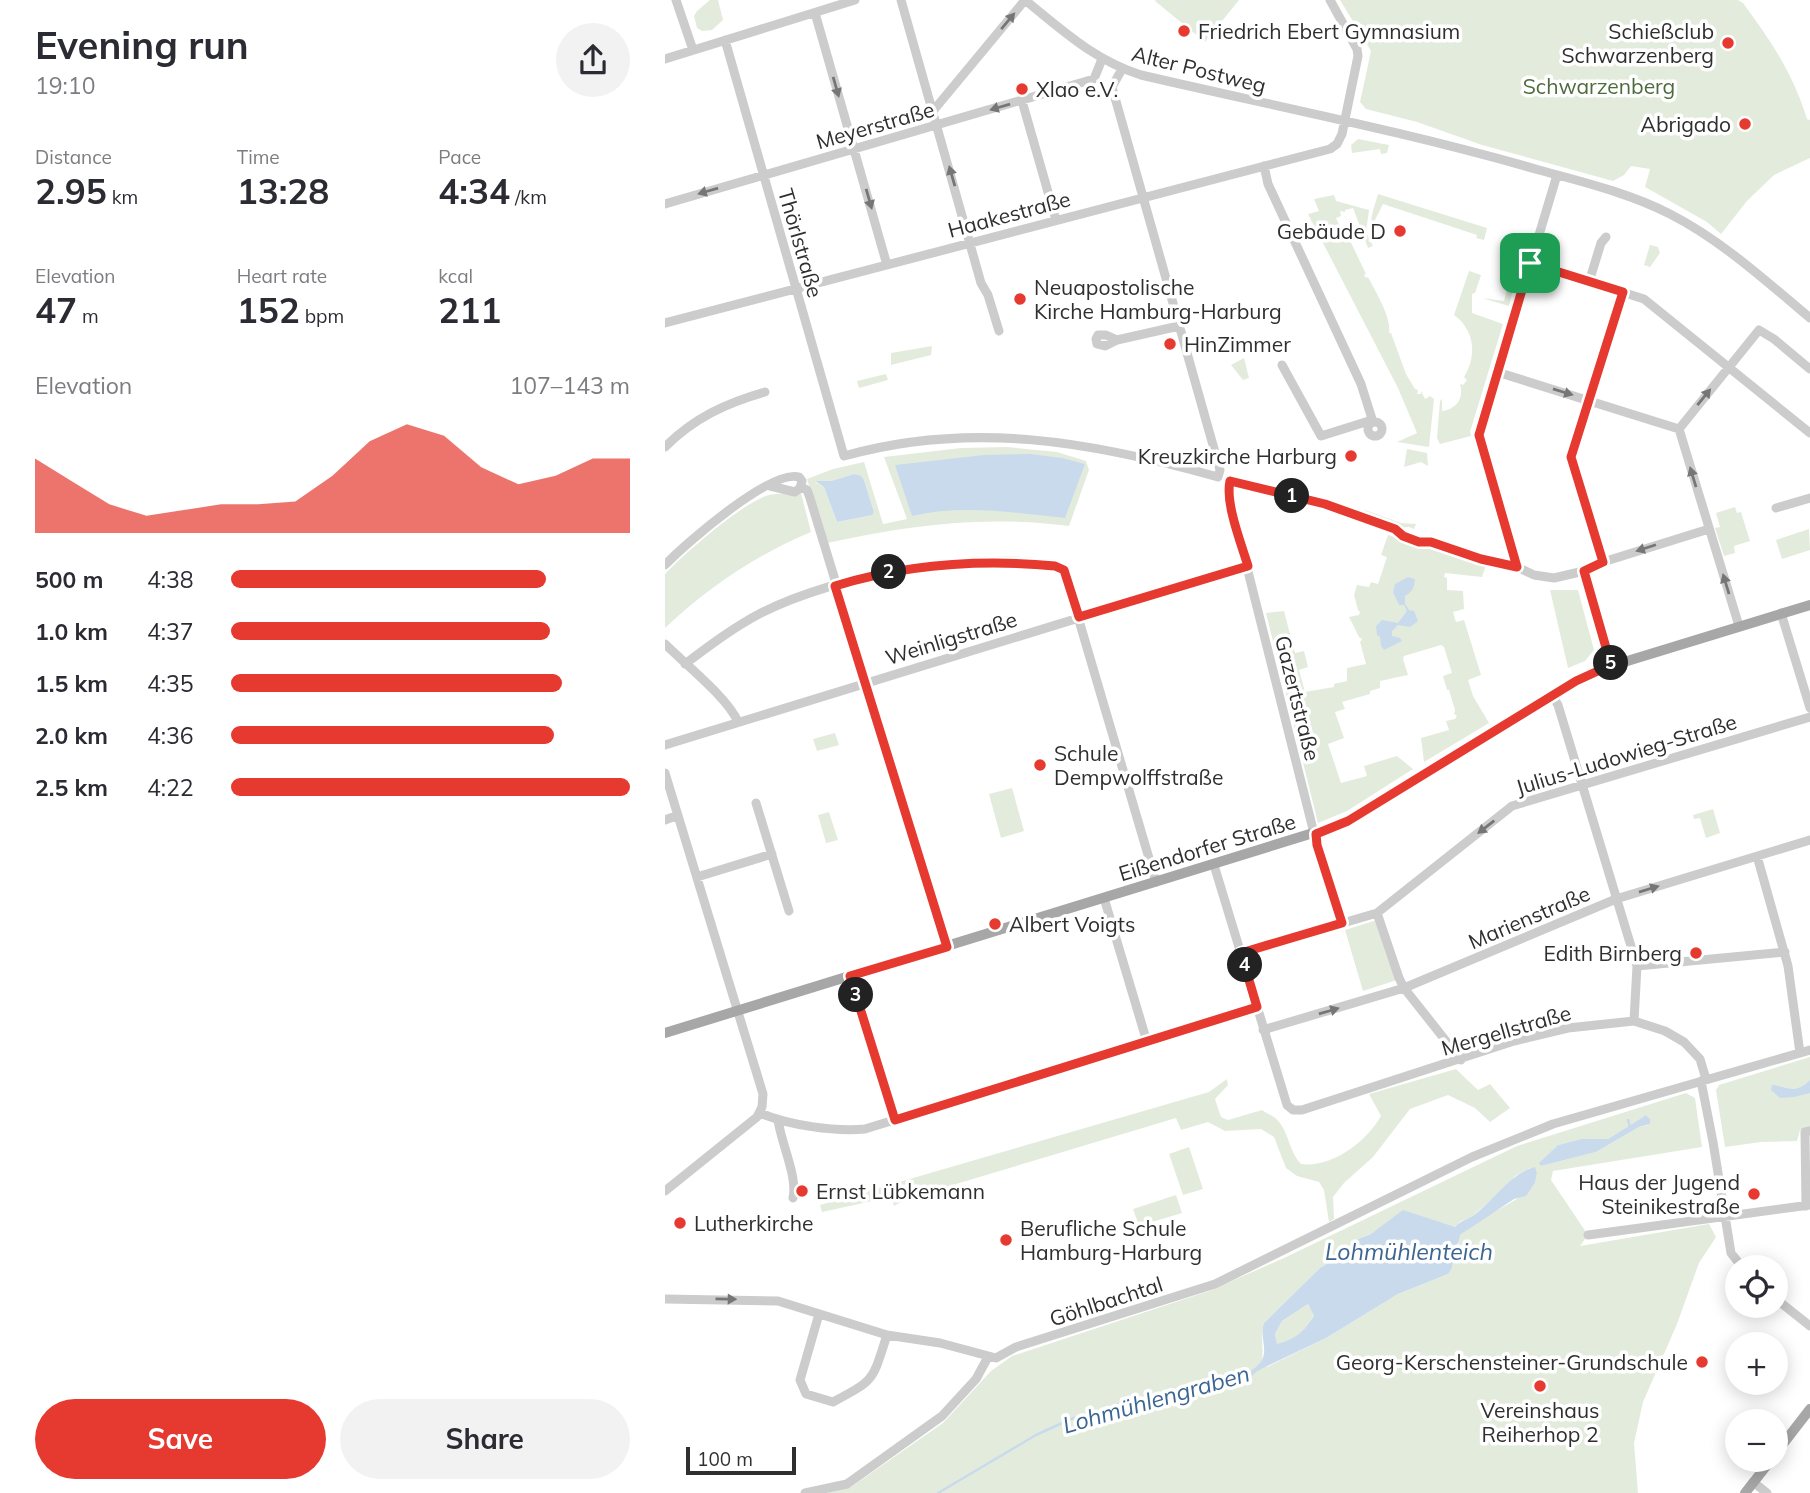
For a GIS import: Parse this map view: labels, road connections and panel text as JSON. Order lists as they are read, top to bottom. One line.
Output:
{"streets":{"main road":["Eißendorfer Straße"],"street":["Alter Postweg","Meyerstraße","Haakestraße","Thörlstraße","Weinligstraße","Gazertstraße","Julius-Ludowieg-Straße","Marienstraße","Mergellstraße","Göhlbachtal"]},"crossings":[["Alter Postweg","Haakestraße"],["Meyerstraße","Thörlstraße"],["Haakestraße","Thörlstraße"],["Weinligstraße","Gazertstraße"],["Gazertstraße","Julius-Ludowieg-Straße"],["Gazertstraße","Eißendorfer Straße"],["Marienstraße","Mergellstraße"],["Mergellstraße","Göhlbachtal"]],"one_way":["Meyerstraße","Julius-Ludowieg-Straße","Marienstraße"],"water":["Lohmühlenteich","Lohmühlengraben"],"parks":["Schwarzenberg"],"places":["Friedrich Ebert Gymnasium","Schießclub Schwarzenberg","Xlao e.V.","Abrigado","Gebäude D","Neuapostolische Kirche Hamburg-Harburg","HinZimmer","Kreuzkirche Harburg","Schule Dempwolffstraße","Albert Voigts","Edith Birnberg","Ernst Lübkemann","Haus der Jugend Steinikestraße","Lutherkirche","Berufliche Schule Hamburg-Harburg","Georg-Kerschensteiner-Grundschule","Vereinshaus Reiherhop 2"],"scale_bar":"100 m","page":{"heading":["Evening run","19:10"],"stats":[["Distance","2.95 km"],["Time","13:28"],["Pace","4:34 /km"],["Elevation","47 m"],["Heart rate","152 bpm"],["kcal","211"]],"chart":["Elevation","107–143 m"],"pins":["1","2","5","4","3"],"list":[{"name":"500 m","note":"4:38"},{"name":"1.0 km","note":"4:37"},{"name":"1.5 km","note":"4:35"},{"name":"2.0 km","note":"4:36"},{"name":"2.5 km","note":"4:22"}],"map_buttons":["+","−"],"buttons":["Save","Share"],"scale":"100 m"}}
